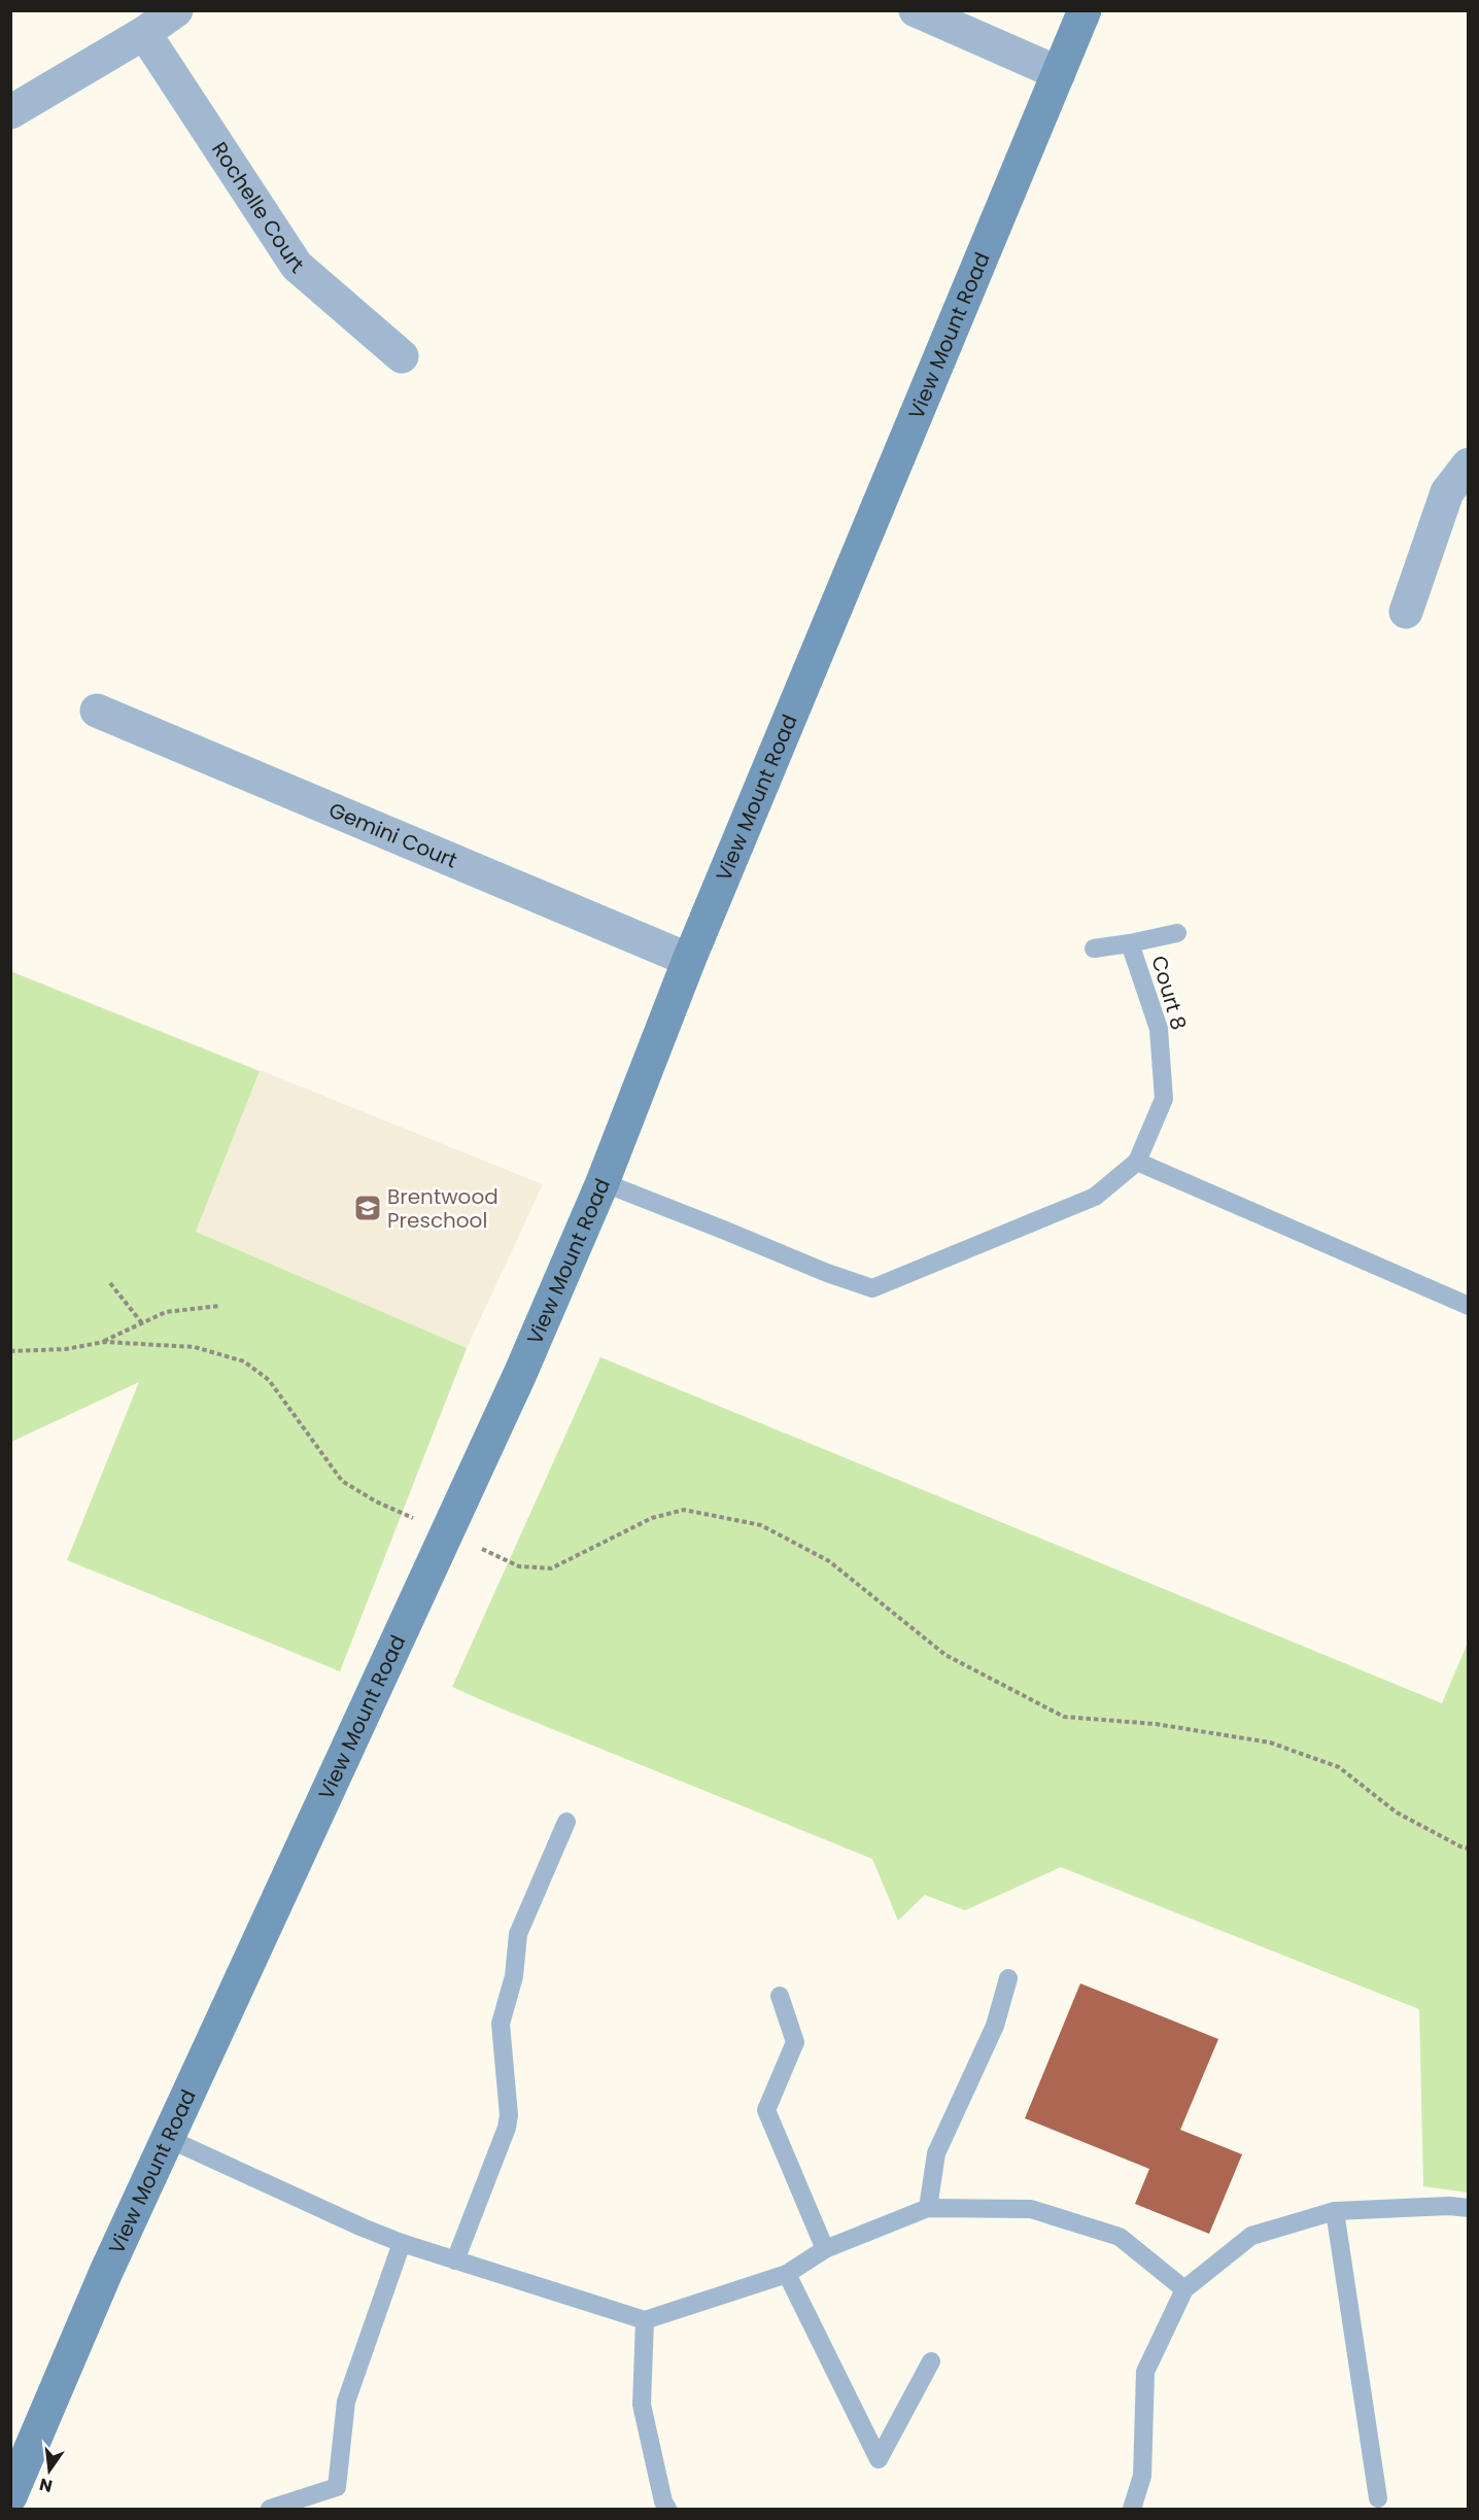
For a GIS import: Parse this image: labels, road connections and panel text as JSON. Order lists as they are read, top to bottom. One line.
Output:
{"streets":{"street":["Rochelle Court","View Mount Road","Gemini Court"],"lane":["Court 8"]},"crossings":[["View Mount Road","Gemini Court"]],"places":{"school or university":["Brentwood Preschool"]},"north":"bottom"}
